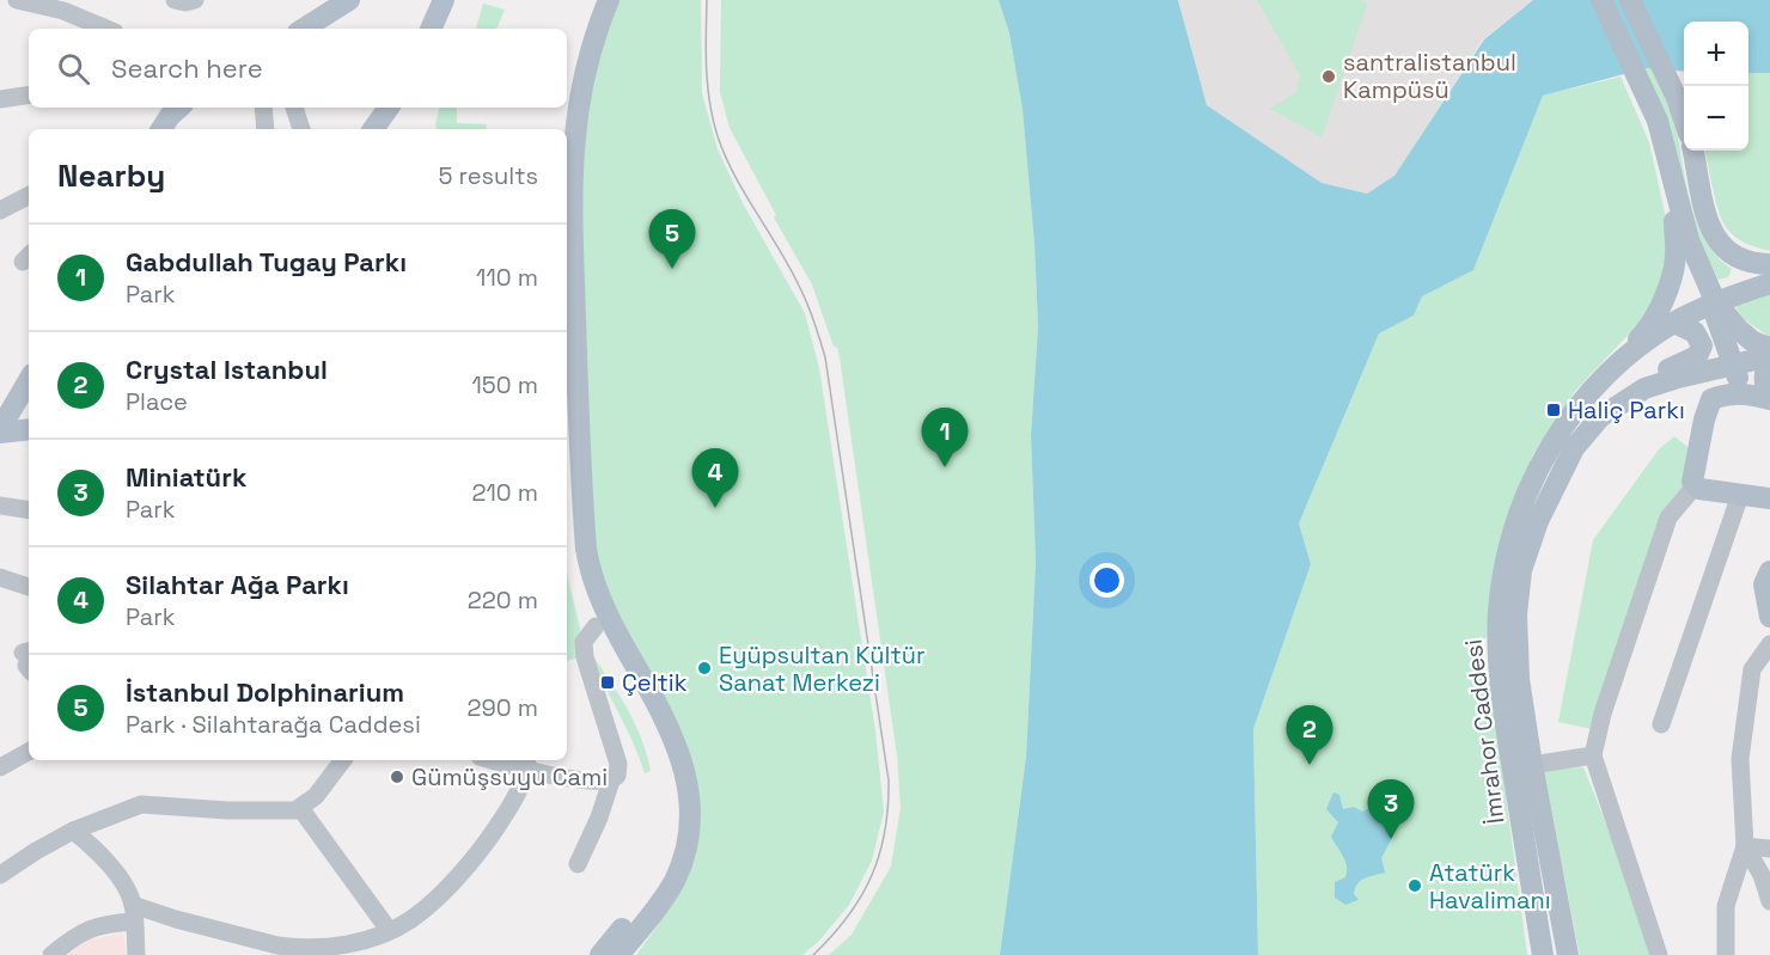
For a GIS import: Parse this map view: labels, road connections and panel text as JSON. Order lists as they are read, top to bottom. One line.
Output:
{"streets":{"main road":["İmrahor Caddesi"]},"places":{"other":["santralistanbul Kampüsü","Eyüpsultan Kültür Sanat Merkezi","Gümüşsuyu Cami","Atatürk Havalimanı"],"transit":["Haliç Parkı","Çeltik"]},"page":{"map_buttons":["+","−"],"search":"Search here","heading":["Nearby","5 results"],"pins":["5","1","4","2","3"],"list":[{"mark":"1","name":"Gabdullah Tugay Parkı","note":"Park","value":"110 m"},{"mark":"2","name":"Crystal Istanbul","note":"Place","value":"150 m"},{"mark":"3","name":"Miniatürk","note":"Park","value":"210 m"},{"mark":"4","name":"Silahtar Ağa Parkı","note":"Park","value":"220 m"},{"mark":"5","name":"İstanbul Dolphinarium","note":"Park · Silahtarağa Caddesi","value":"290 m"}]}}
